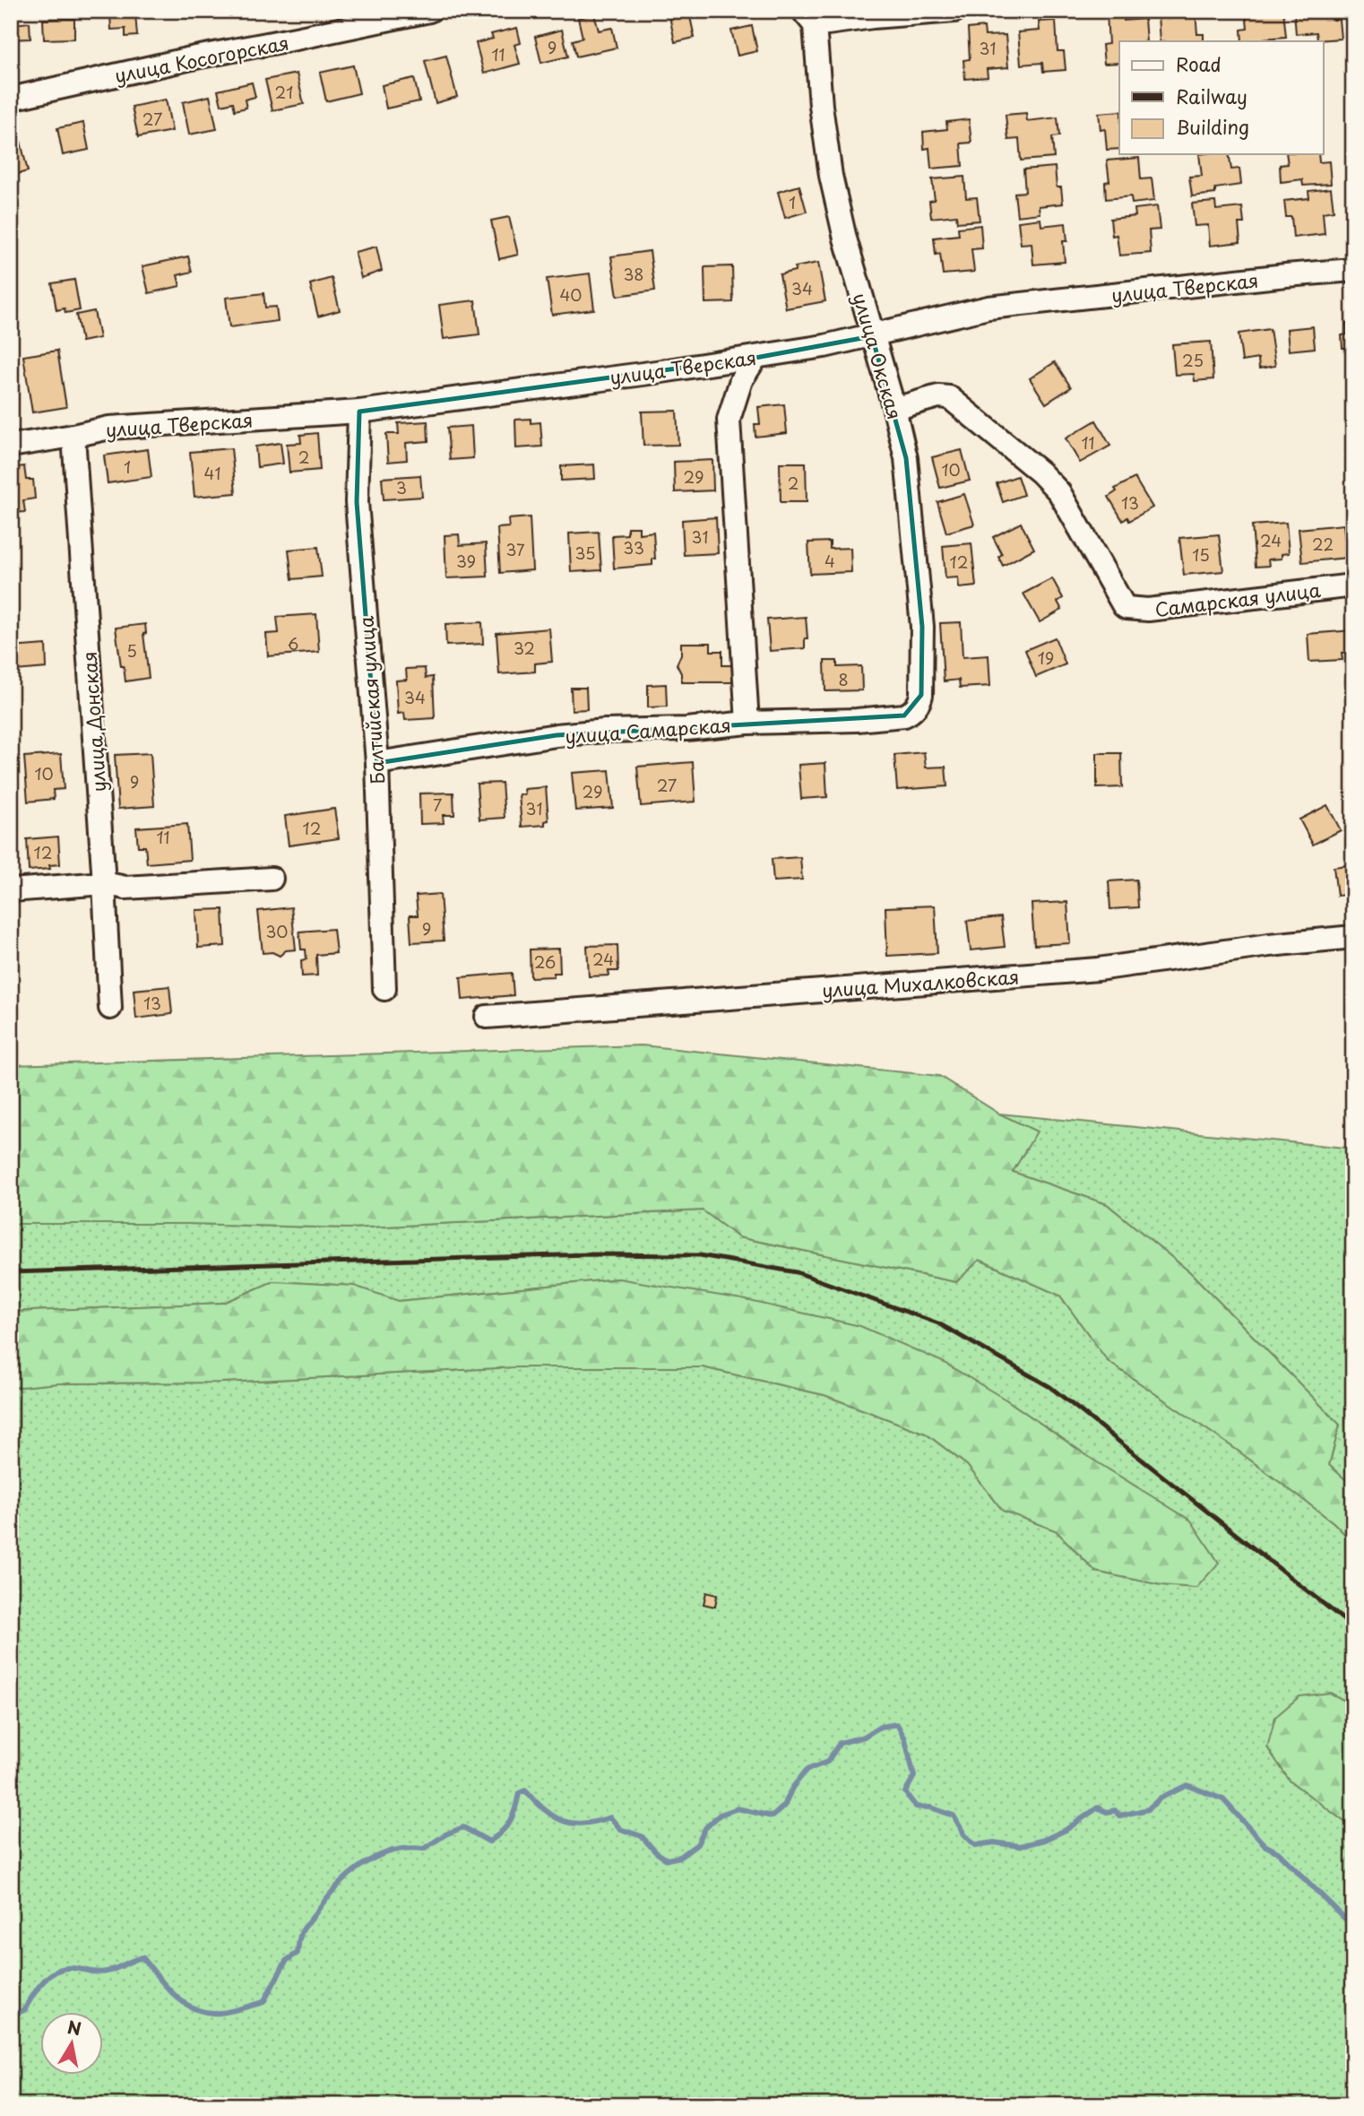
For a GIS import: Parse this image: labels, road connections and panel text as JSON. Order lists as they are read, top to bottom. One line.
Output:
{"streets":{"street":["улица Косогорская","улица Тверская","улица Окская","Самарская улица","Балтийская улица","улица Донская","улица Самарская","улица Михалковская"]},"crossings":[["улица Тверская","улица Окская"],["улица Тверская","Балтийская улица"],["улица Тверская","улица Донская"],["улица Окская","Самарская улица"],["улица Окская","улица Самарская"],["Балтийская улица","улица Самарская"]],"house_numbers":["9","31","11","21","27","1","38","34","40","25","11","2","1","10","41","29","2","3","13","31","24","22","33","37","35","15","39","4","12","6","32","5","19","8","34","10","9","27","29","7","31","12","11","12","9","30","24","26","13"],"legend":["Road","Railway","Building"],"north":"top"}
